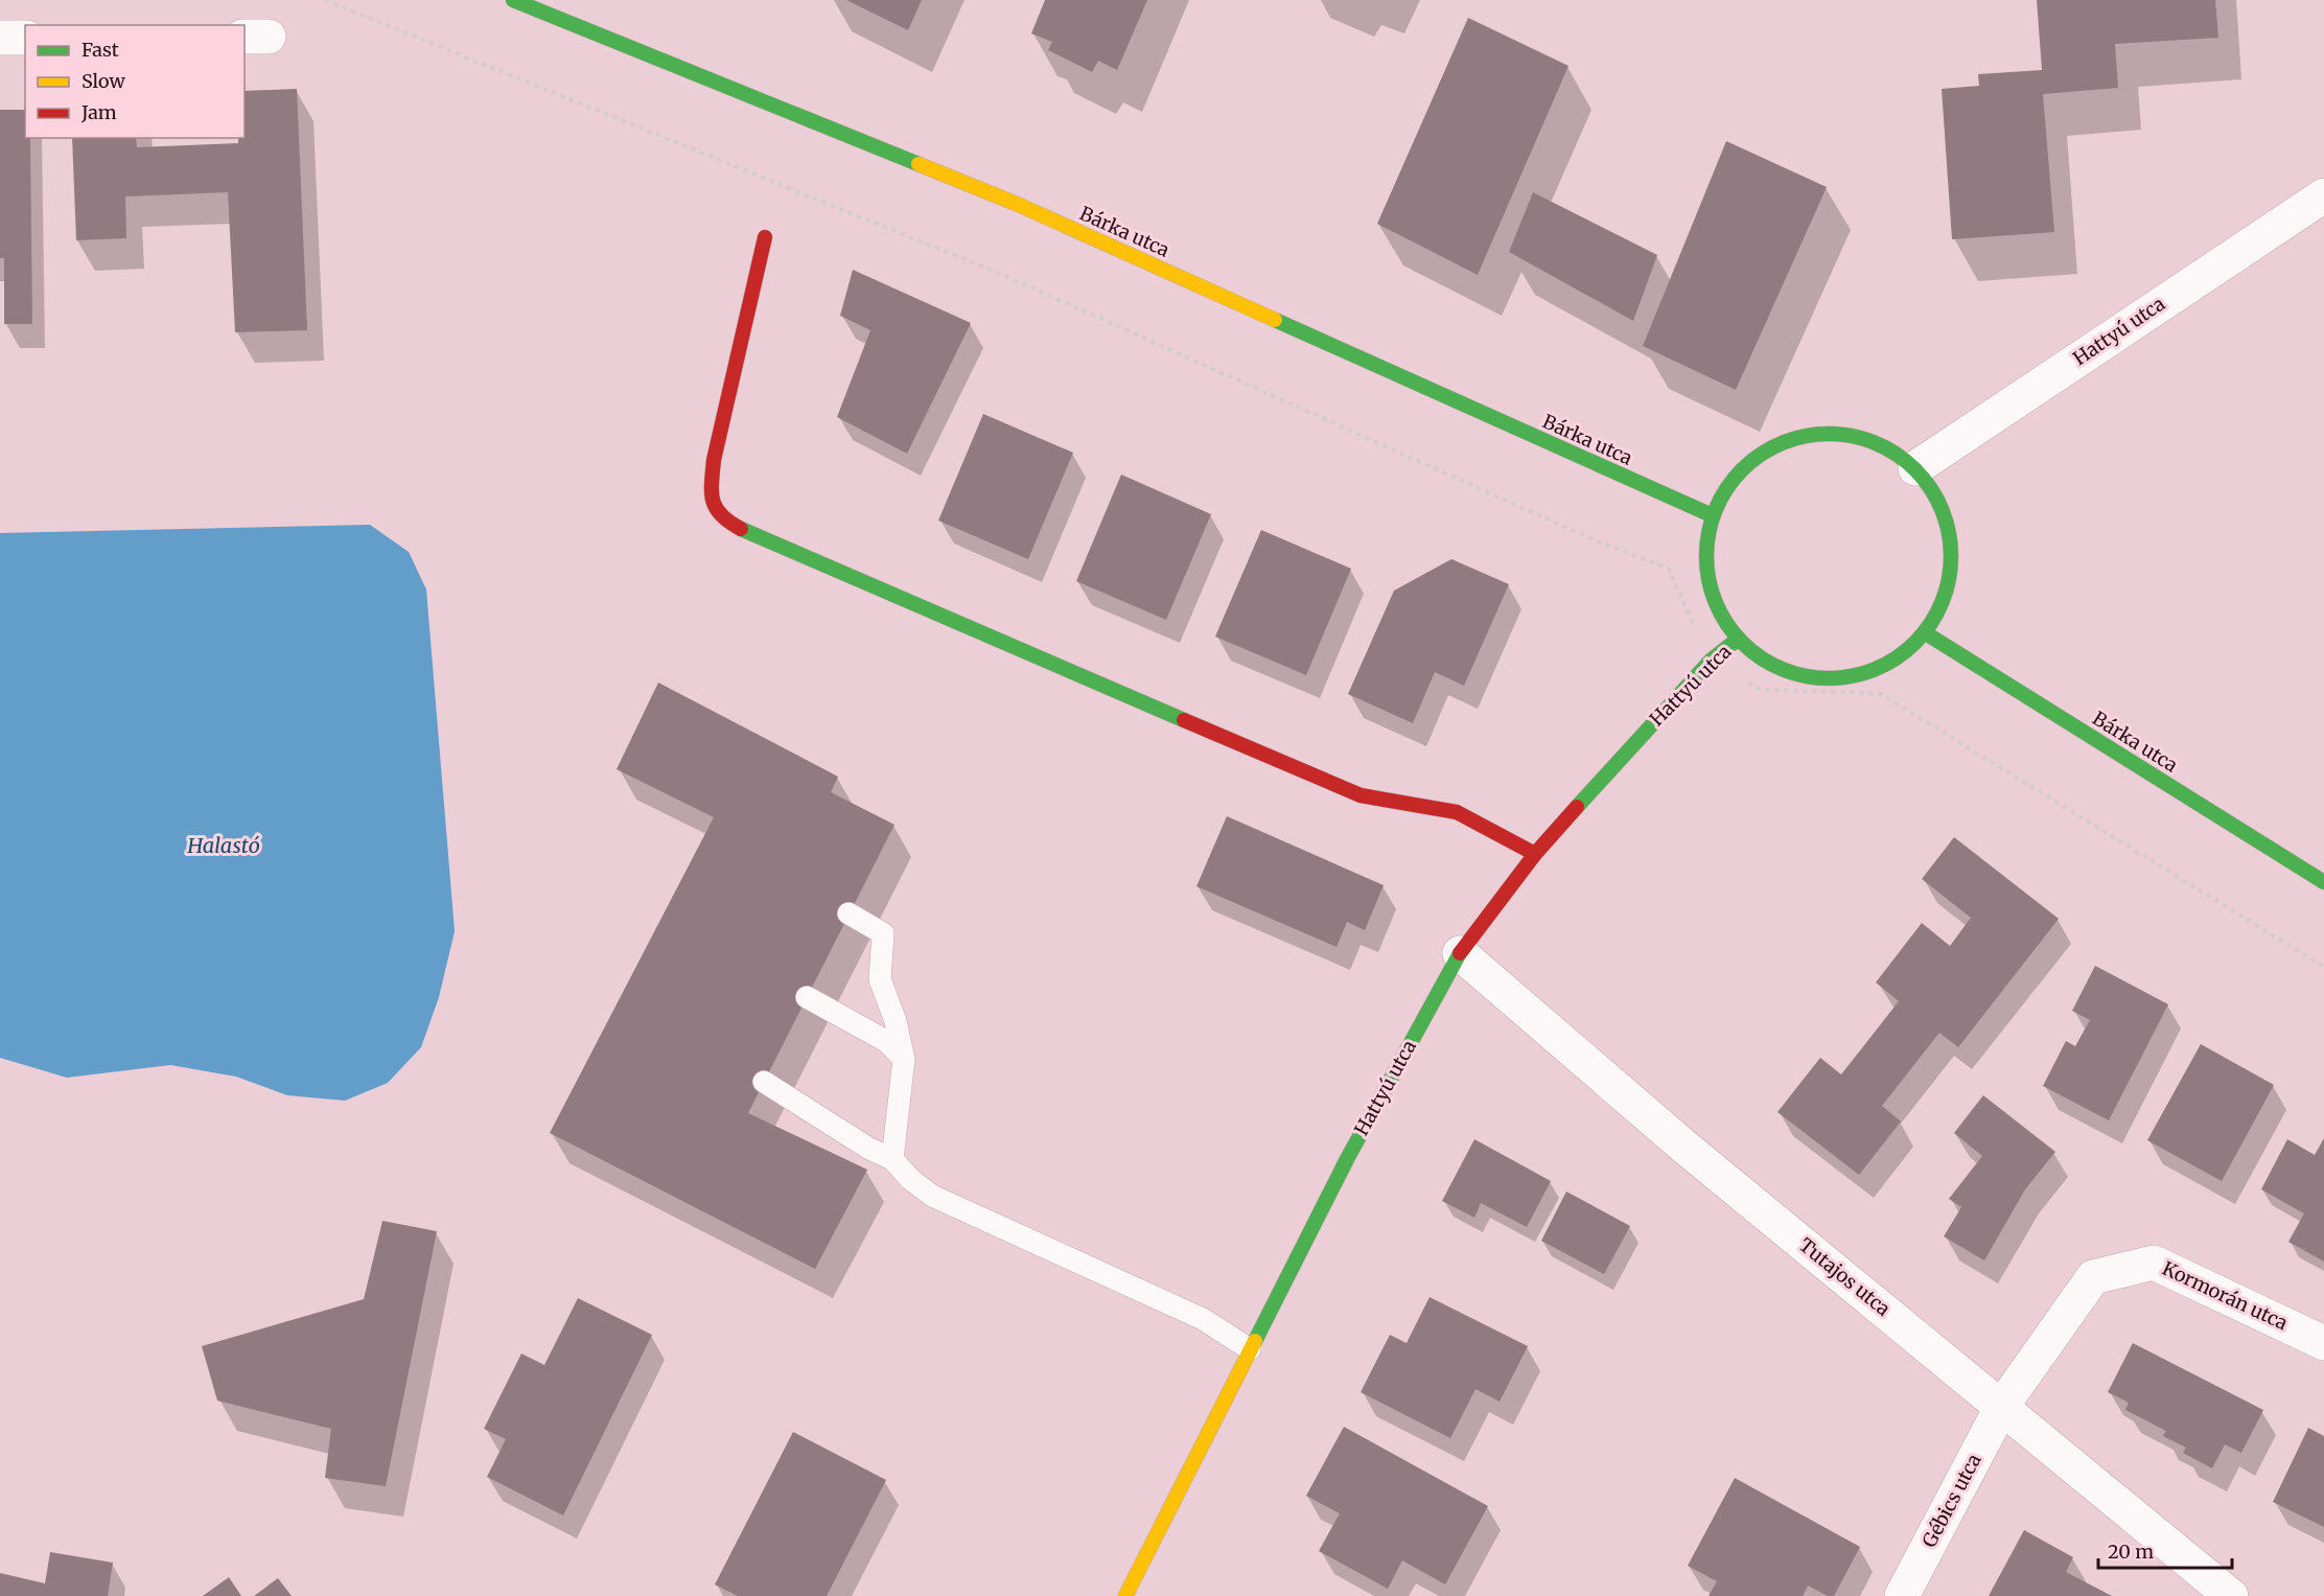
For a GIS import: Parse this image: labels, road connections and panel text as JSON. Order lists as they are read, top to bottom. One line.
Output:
{"streets":{"street":["Bárka utca","Hattyú utca","Tutajos utca","Kormorán utca","Gébics utca"]},"crossings":[["Hattyú utca","Tutajos utca"],["Tutajos utca","Kormorán utca"],["Tutajos utca","Gébics utca"],["Kormorán utca","Gébics utca"]],"water":["Halastó"],"legend":["Fast","Slow","Jam"],"scale_bar":"20 m"}
